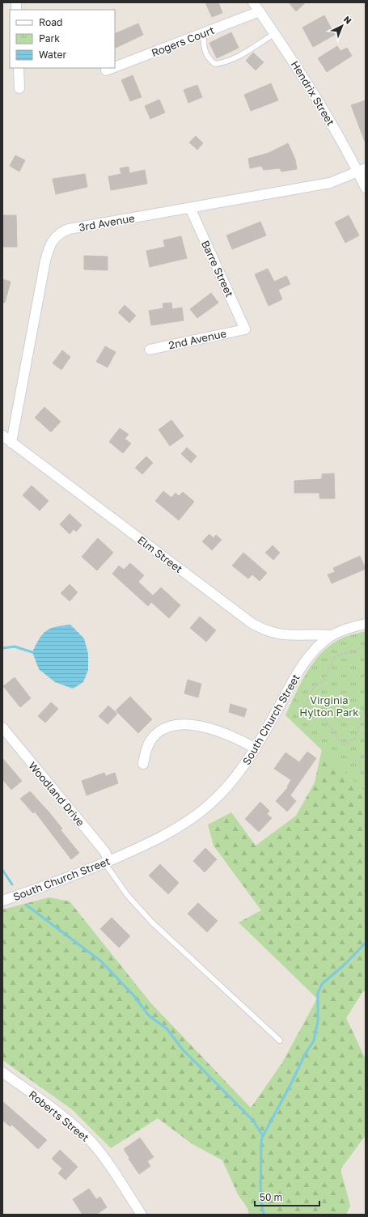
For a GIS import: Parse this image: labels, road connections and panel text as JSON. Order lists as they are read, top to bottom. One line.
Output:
{"streets":{"street":["Rogers Court","Hendrix Street","3rd Avenue","Barre Street","2nd Avenue","Elm Street","South Church Street","Woodland Drive","Roberts Street"]},"crossings":[["Rogers Court","Hendrix Street"],["Hendrix Street","3rd Avenue"],["3rd Avenue","Barre Street"],["3rd Avenue","Elm Street"],["Barre Street","2nd Avenue"],["Elm Street","South Church Street"],["South Church Street","Woodland Drive"]],"parks":["Virginia Hylton Park"],"legend":["Road","Park","Water"],"scale_bar":"50 m","north":"top right"}
